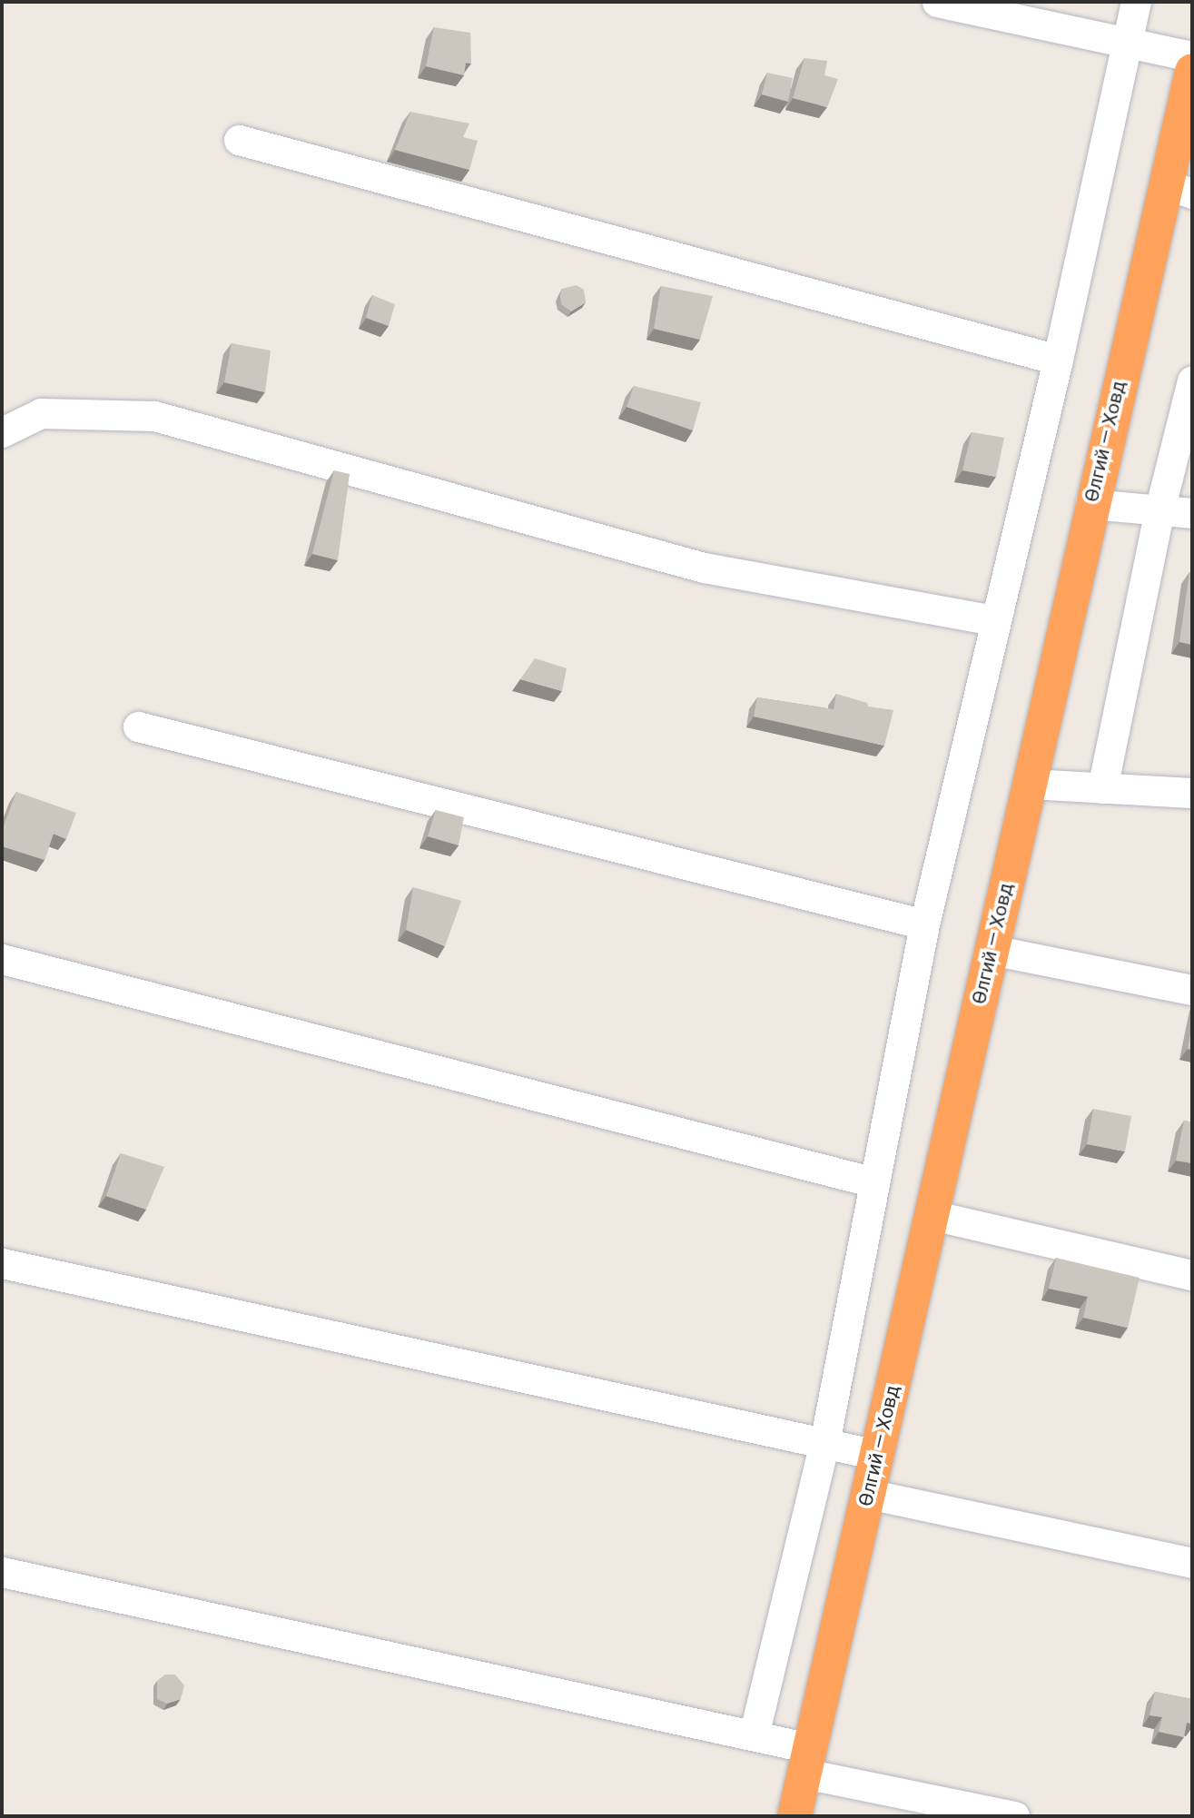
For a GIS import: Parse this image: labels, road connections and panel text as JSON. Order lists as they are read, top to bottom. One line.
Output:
{"streets":{"highway":["Өлгий — Ховд"]}}
